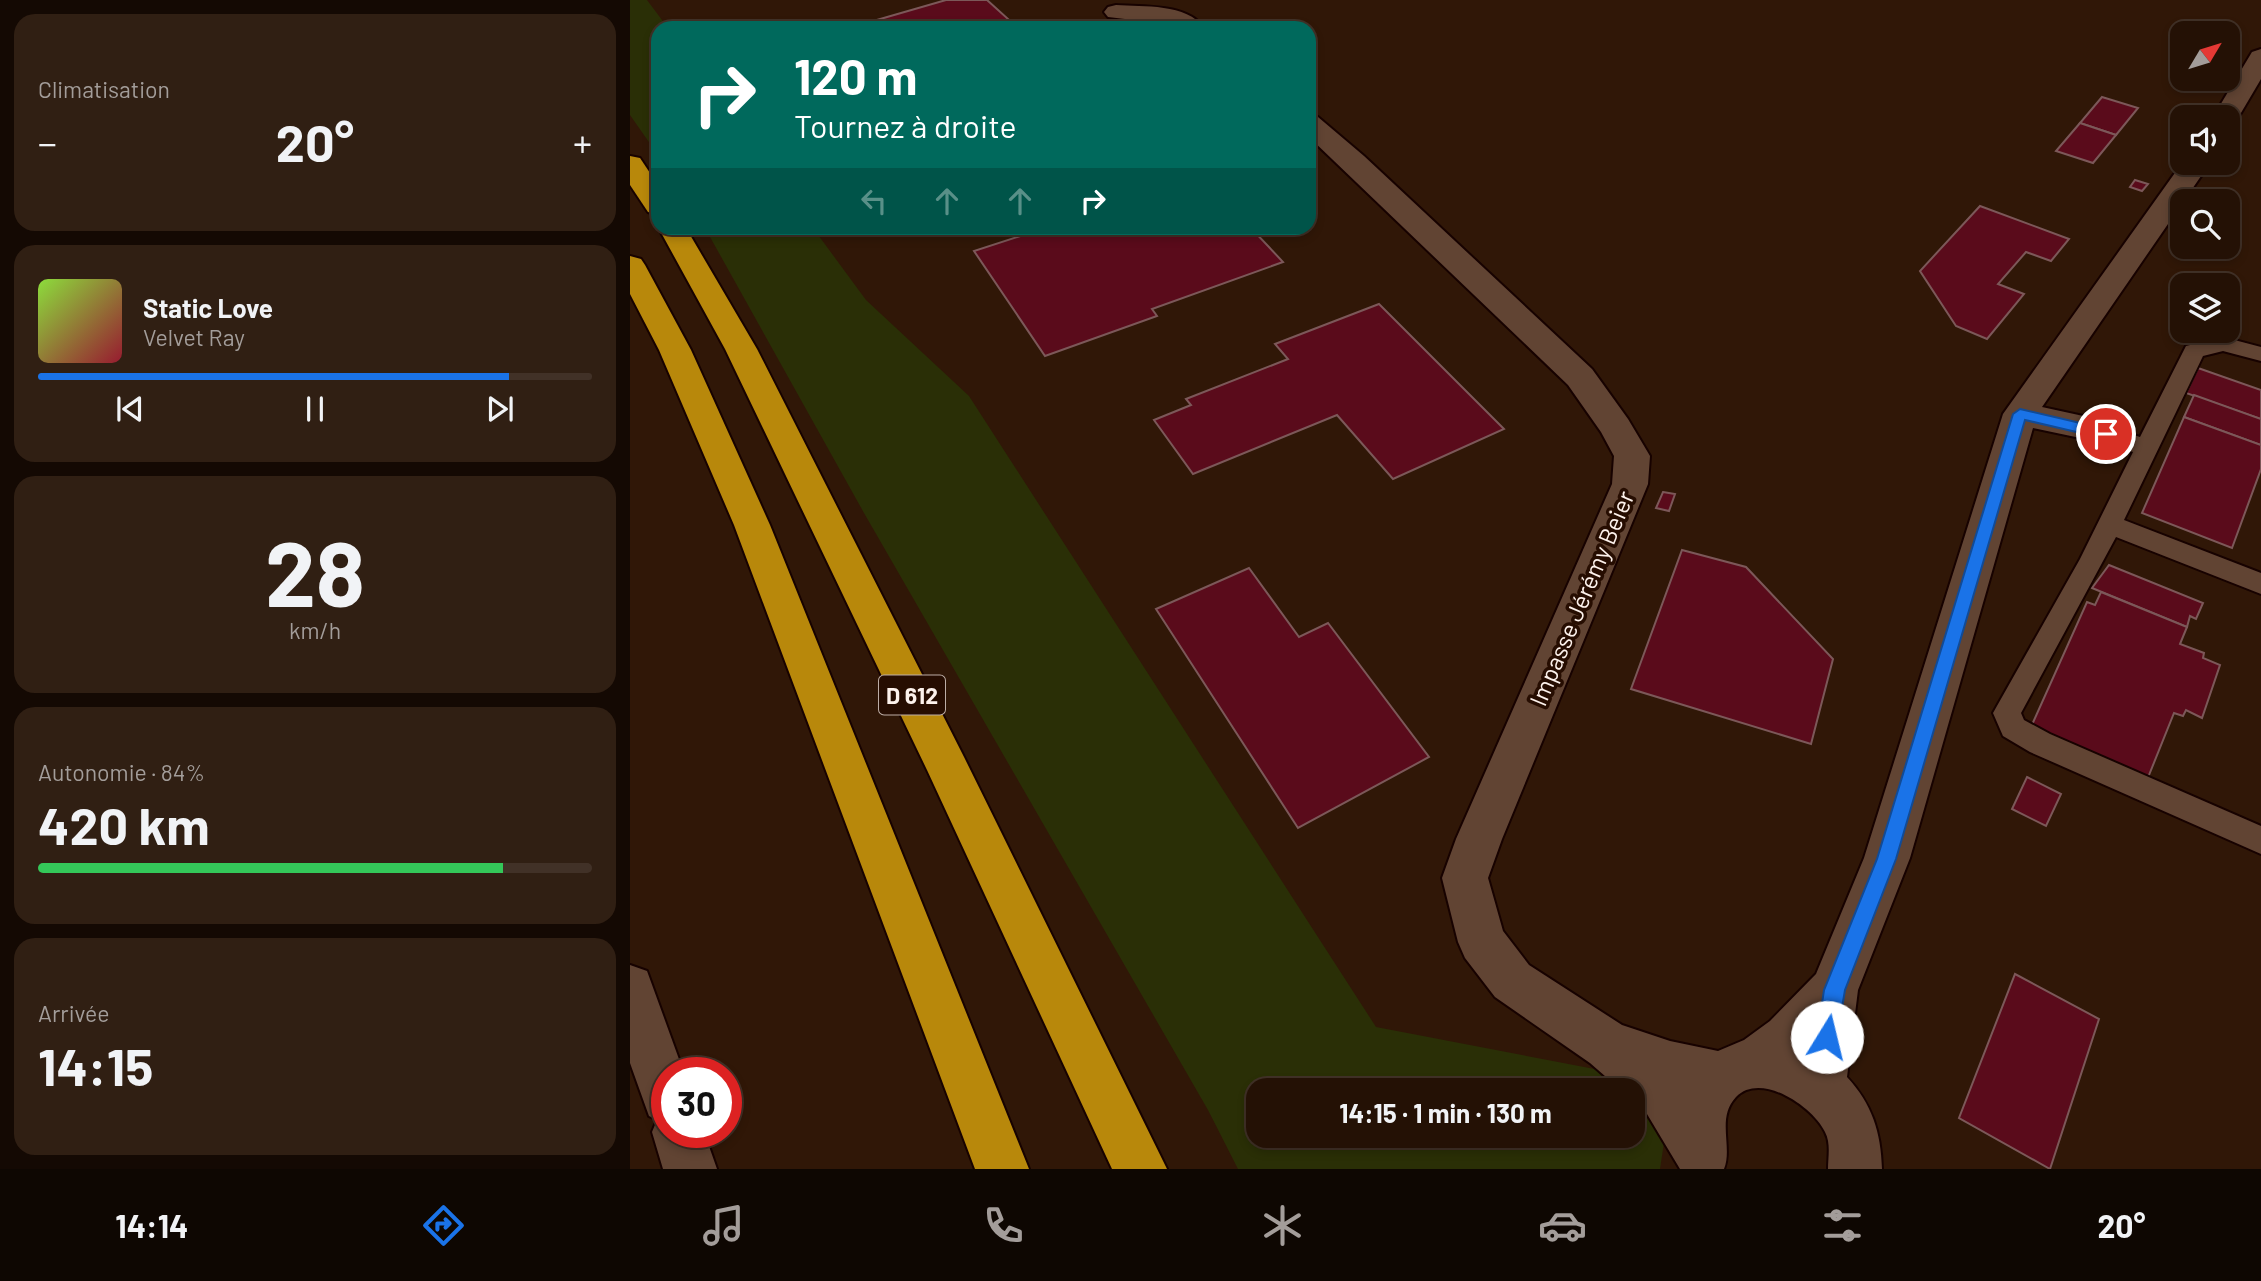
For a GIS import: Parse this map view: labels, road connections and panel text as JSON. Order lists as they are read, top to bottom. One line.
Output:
{"streets":{"highway":["D 612"],"street":["Impasse Jérémy Beier"]},"north":"top right","page":{"tile":["Climatisation",["28","km/h"],["Autonomie · 84%","420 km"],["Arrivée","14:15"]],"turn":["120 m","Tournez à droite"],"heat":["−","20°","+"],"song":["Static Love","Velvet Ray"],"limit":"30","trip":"14:15 · 1 min · 130 m","tabs":["14:14","20°"]}}
